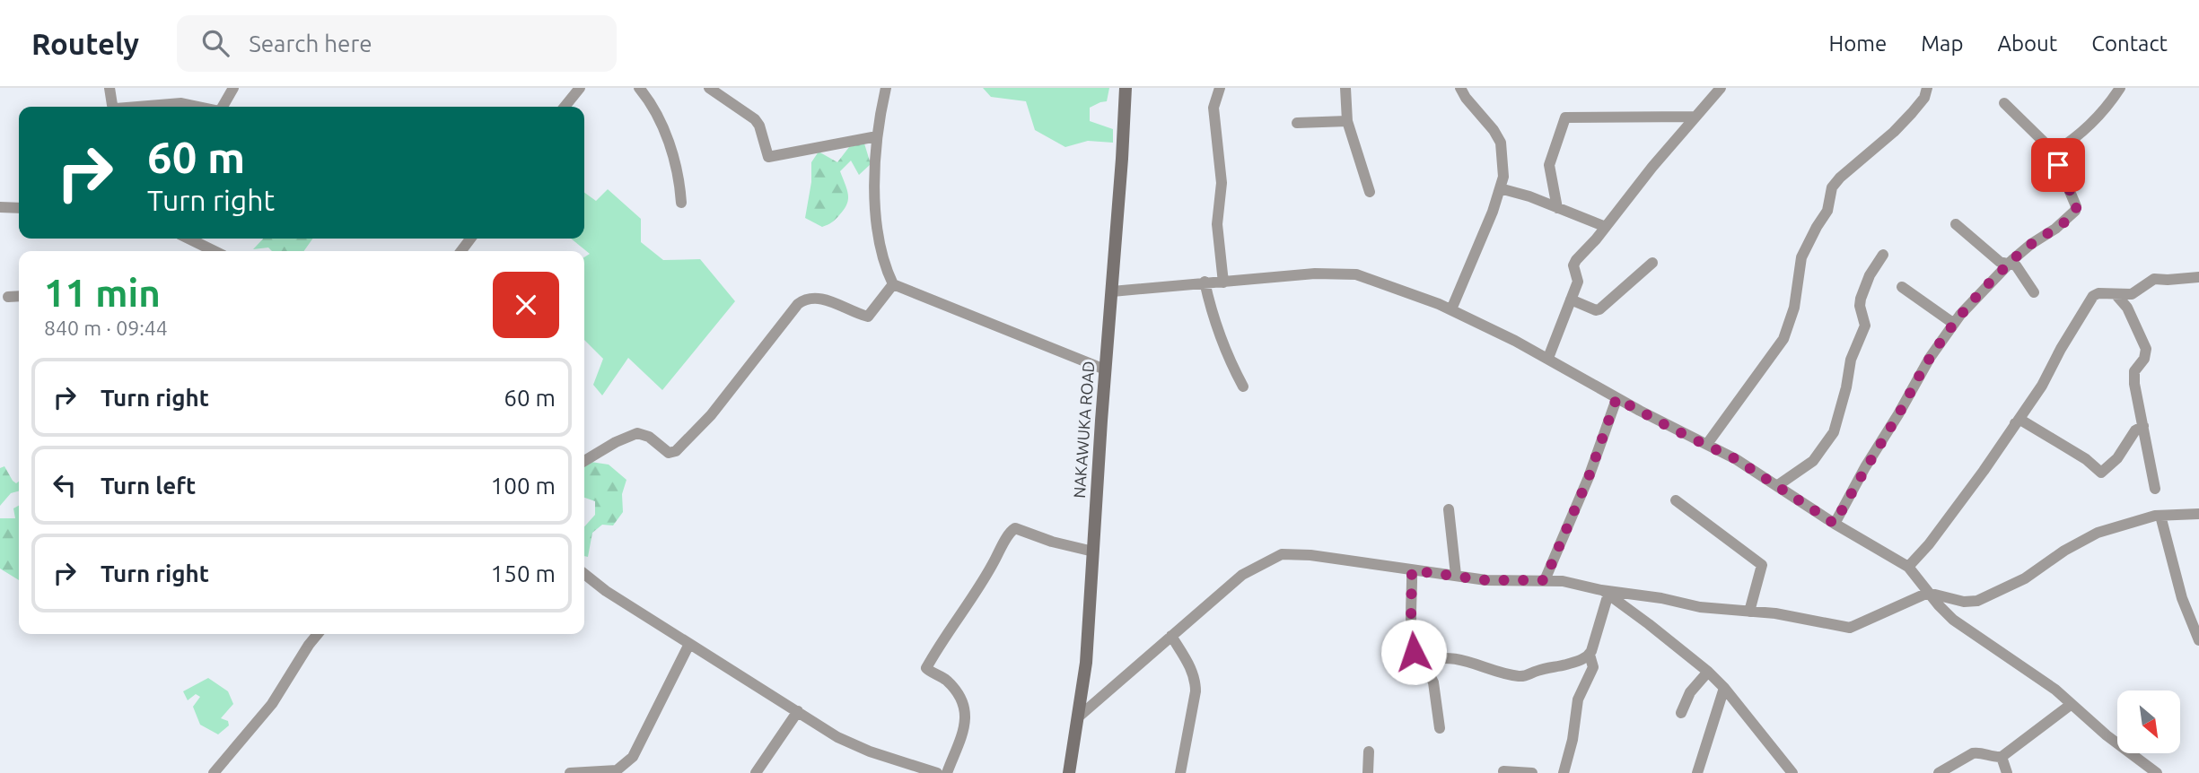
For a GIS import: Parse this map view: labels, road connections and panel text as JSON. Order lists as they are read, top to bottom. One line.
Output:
{"streets":{"main road":["NAKAWUKA ROAD"]},"north":"bottom right","page":{"header":"Routely","search":"Search here","nav":["Home","Map","About","Contact"],"turn":["60 m","Turn right"],"heading":["11 min","840 m · 09:44"],"list":[{"name":"Turn right","value":"60 m"},{"name":"Turn left","value":"100 m"},{"name":"Turn right","value":"150 m"}]}}
